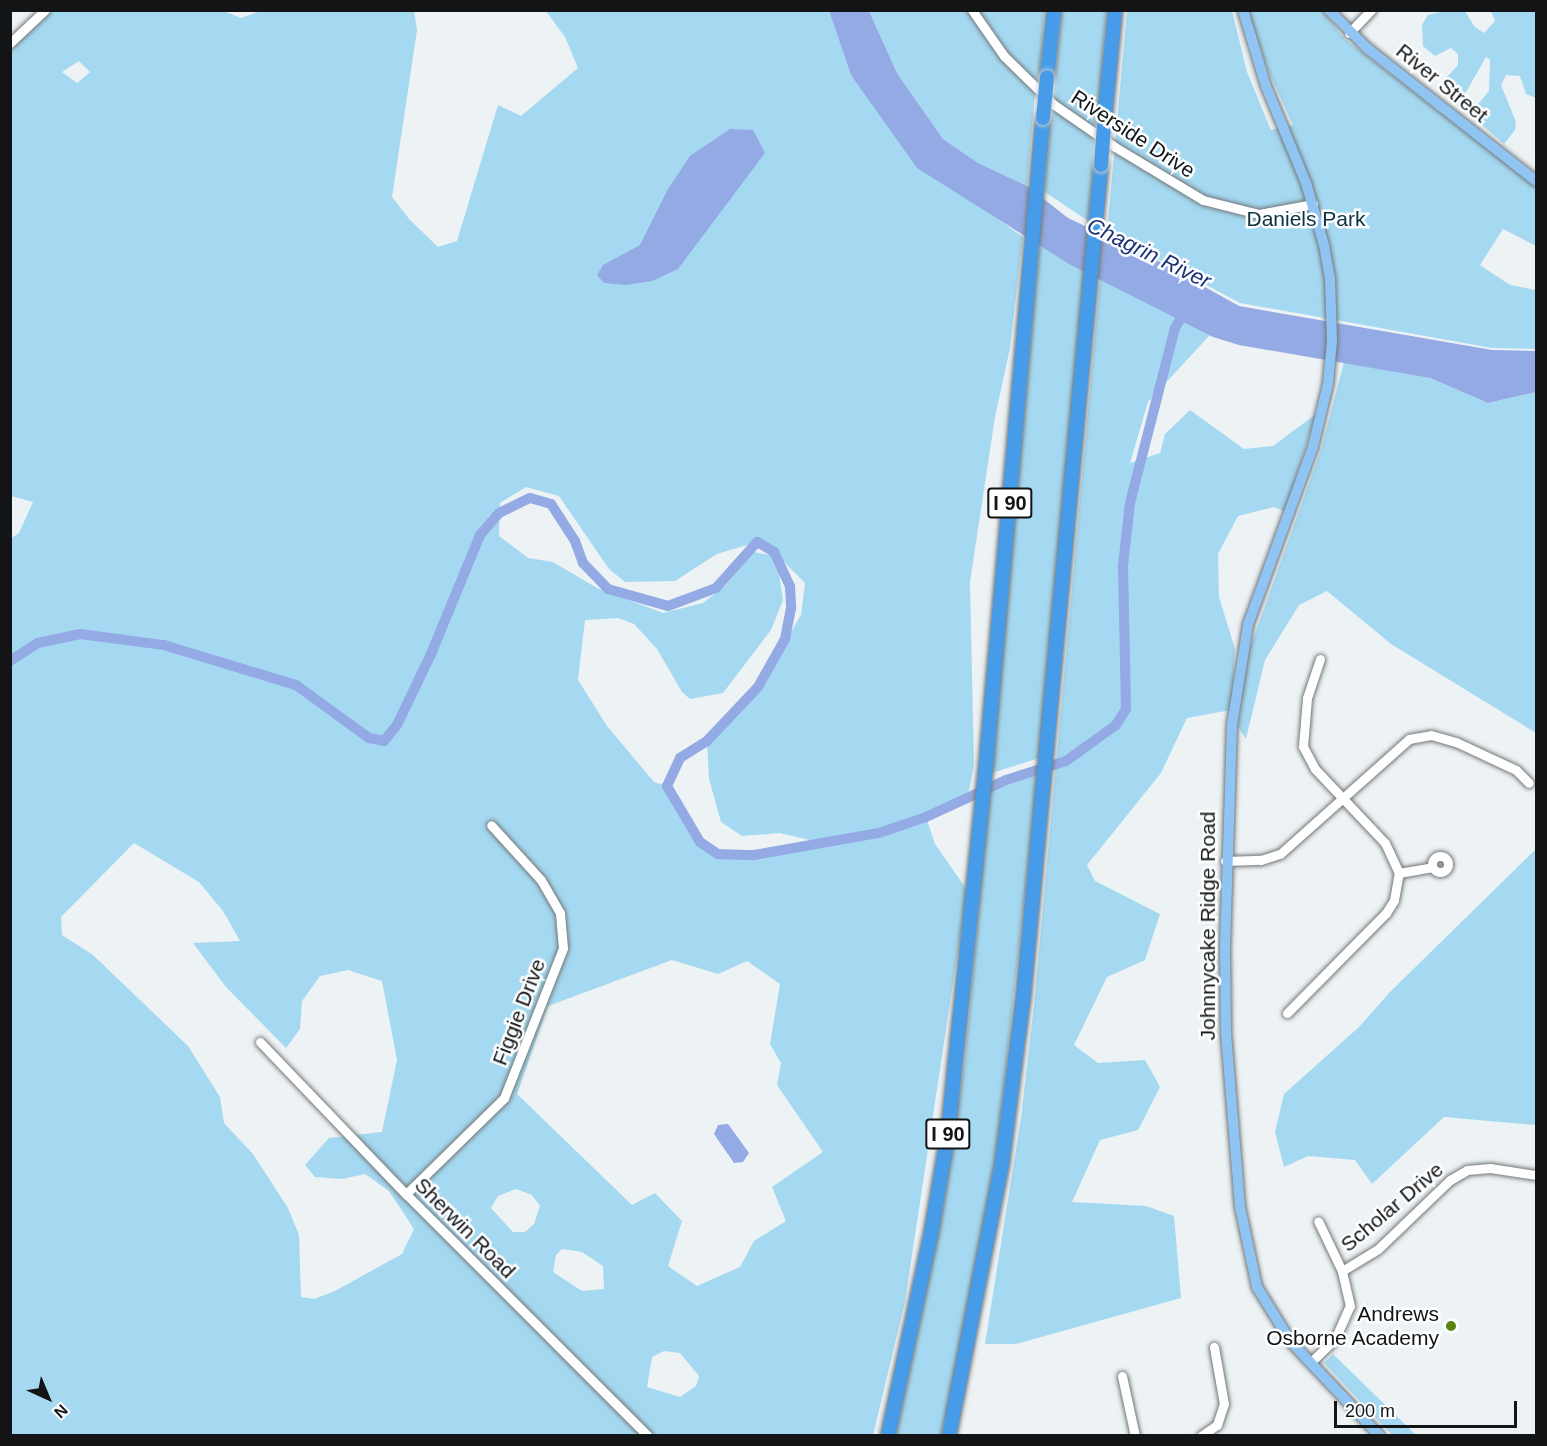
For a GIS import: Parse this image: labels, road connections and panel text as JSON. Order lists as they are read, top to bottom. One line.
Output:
{"streets":{"highway":["I 90"],"main road":["River Street","Johnnycake Ridge Road"],"street":["Riverside Drive","Figgie Drive","Scholar Drive","Sherwin Road"]},"crossings":[["Riverside Drive","Johnnycake Ridge Road"],["Figgie Drive","Sherwin Road"]],"water":["Chagrin River"],"parks":["Daniels Park"],"places":["Andrews Osborne Academy"],"scale_bar":"200 m","north":"bottom right"}
